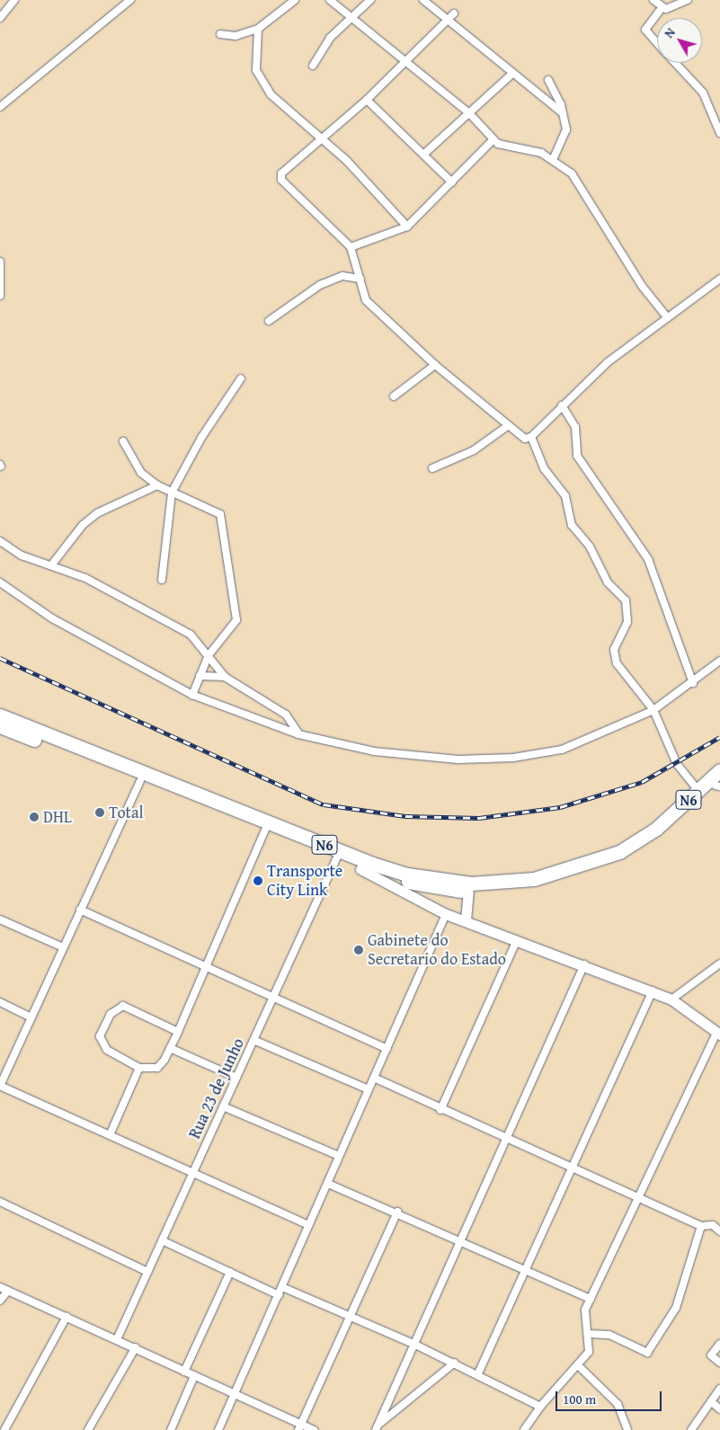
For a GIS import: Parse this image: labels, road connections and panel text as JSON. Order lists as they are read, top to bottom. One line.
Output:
{"streets":{"highway":["N6"],"street":["Rua 23 de Junho"]},"crossings":[["N6","Rua 23 de Junho"]],"places":["Total","DHL","Transporte City Link","Gabinete do Secretario do Estado"],"scale_bar":"100 m","north":"top left"}
